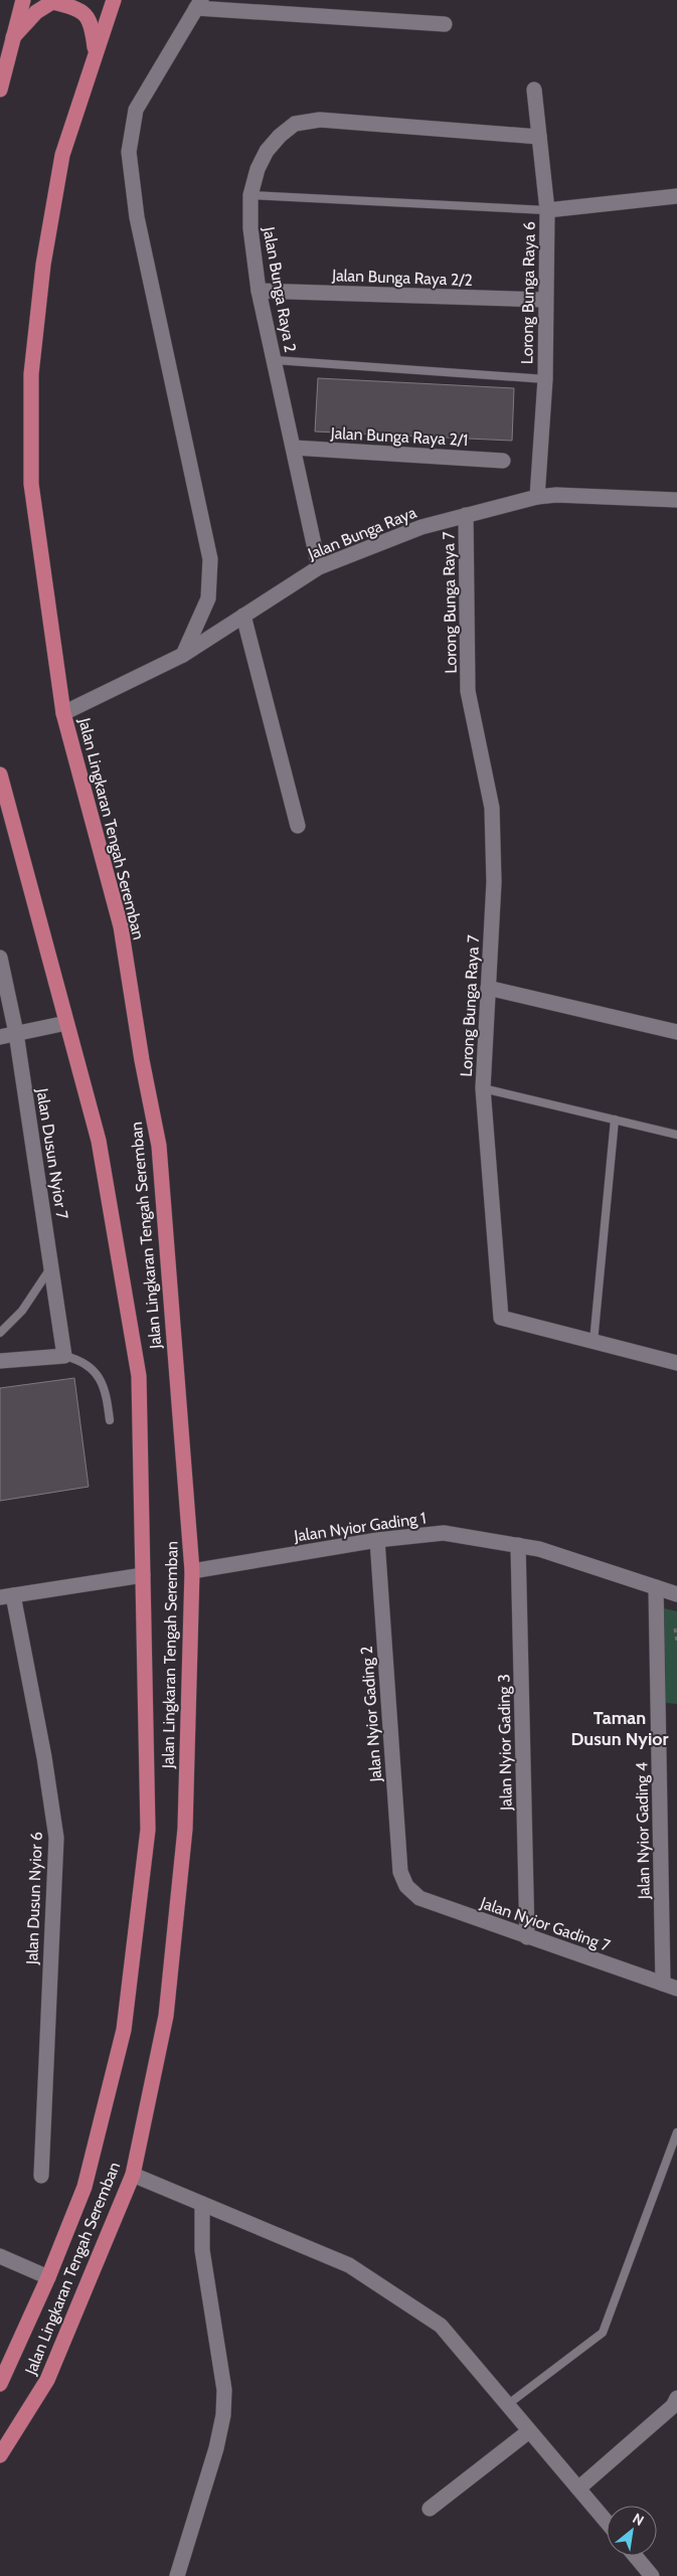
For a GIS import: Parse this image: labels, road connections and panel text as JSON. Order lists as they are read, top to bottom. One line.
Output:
{"streets":{"main road":["Jalan Lingkaran Tengah Seremban"],"street":["Jalan Bunga Raya 2/2","Jalan Bunga Raya 2","Lorong Bunga Raya 6","Jalan Bunga Raya 2/1","Jalan Bunga Raya","Lorong Bunga Raya 7","Jalan Dusun Nyior 7","Jalan Nyior Gading 1","Jalan Nyior Gading 2","Jalan Nyior Gading 3","Jalan Nyior Gading 4","Jalan Dusun Nyior 6","Jalan Nyior Gading 7"]},"crossings":[["Jalan Bunga Raya 2/2","Jalan Bunga Raya 2"],["Jalan Bunga Raya 2/2","Lorong Bunga Raya 6"],["Jalan Bunga Raya 2","Lorong Bunga Raya 6"],["Jalan Bunga Raya 2","Jalan Bunga Raya 2/1"],["Jalan Bunga Raya 2","Jalan Bunga Raya"],["Lorong Bunga Raya 6","Jalan Bunga Raya"],["Jalan Bunga Raya","Lorong Bunga Raya 7"],["Jalan Bunga Raya","Jalan Lingkaran Tengah Seremban"],["Jalan Lingkaran Tengah Seremban","Jalan Nyior Gading 1"],["Jalan Nyior Gading 1","Jalan Nyior Gading 2"],["Jalan Nyior Gading 1","Jalan Nyior Gading 3"],["Jalan Nyior Gading 1","Jalan Nyior Gading 4"],["Jalan Nyior Gading 2","Jalan Nyior Gading 7"],["Jalan Nyior Gading 3","Jalan Nyior Gading 7"],["Jalan Nyior Gading 4","Jalan Nyior Gading 7"]],"districts":["Taman Dusun Nyior"],"north":"top right"}
